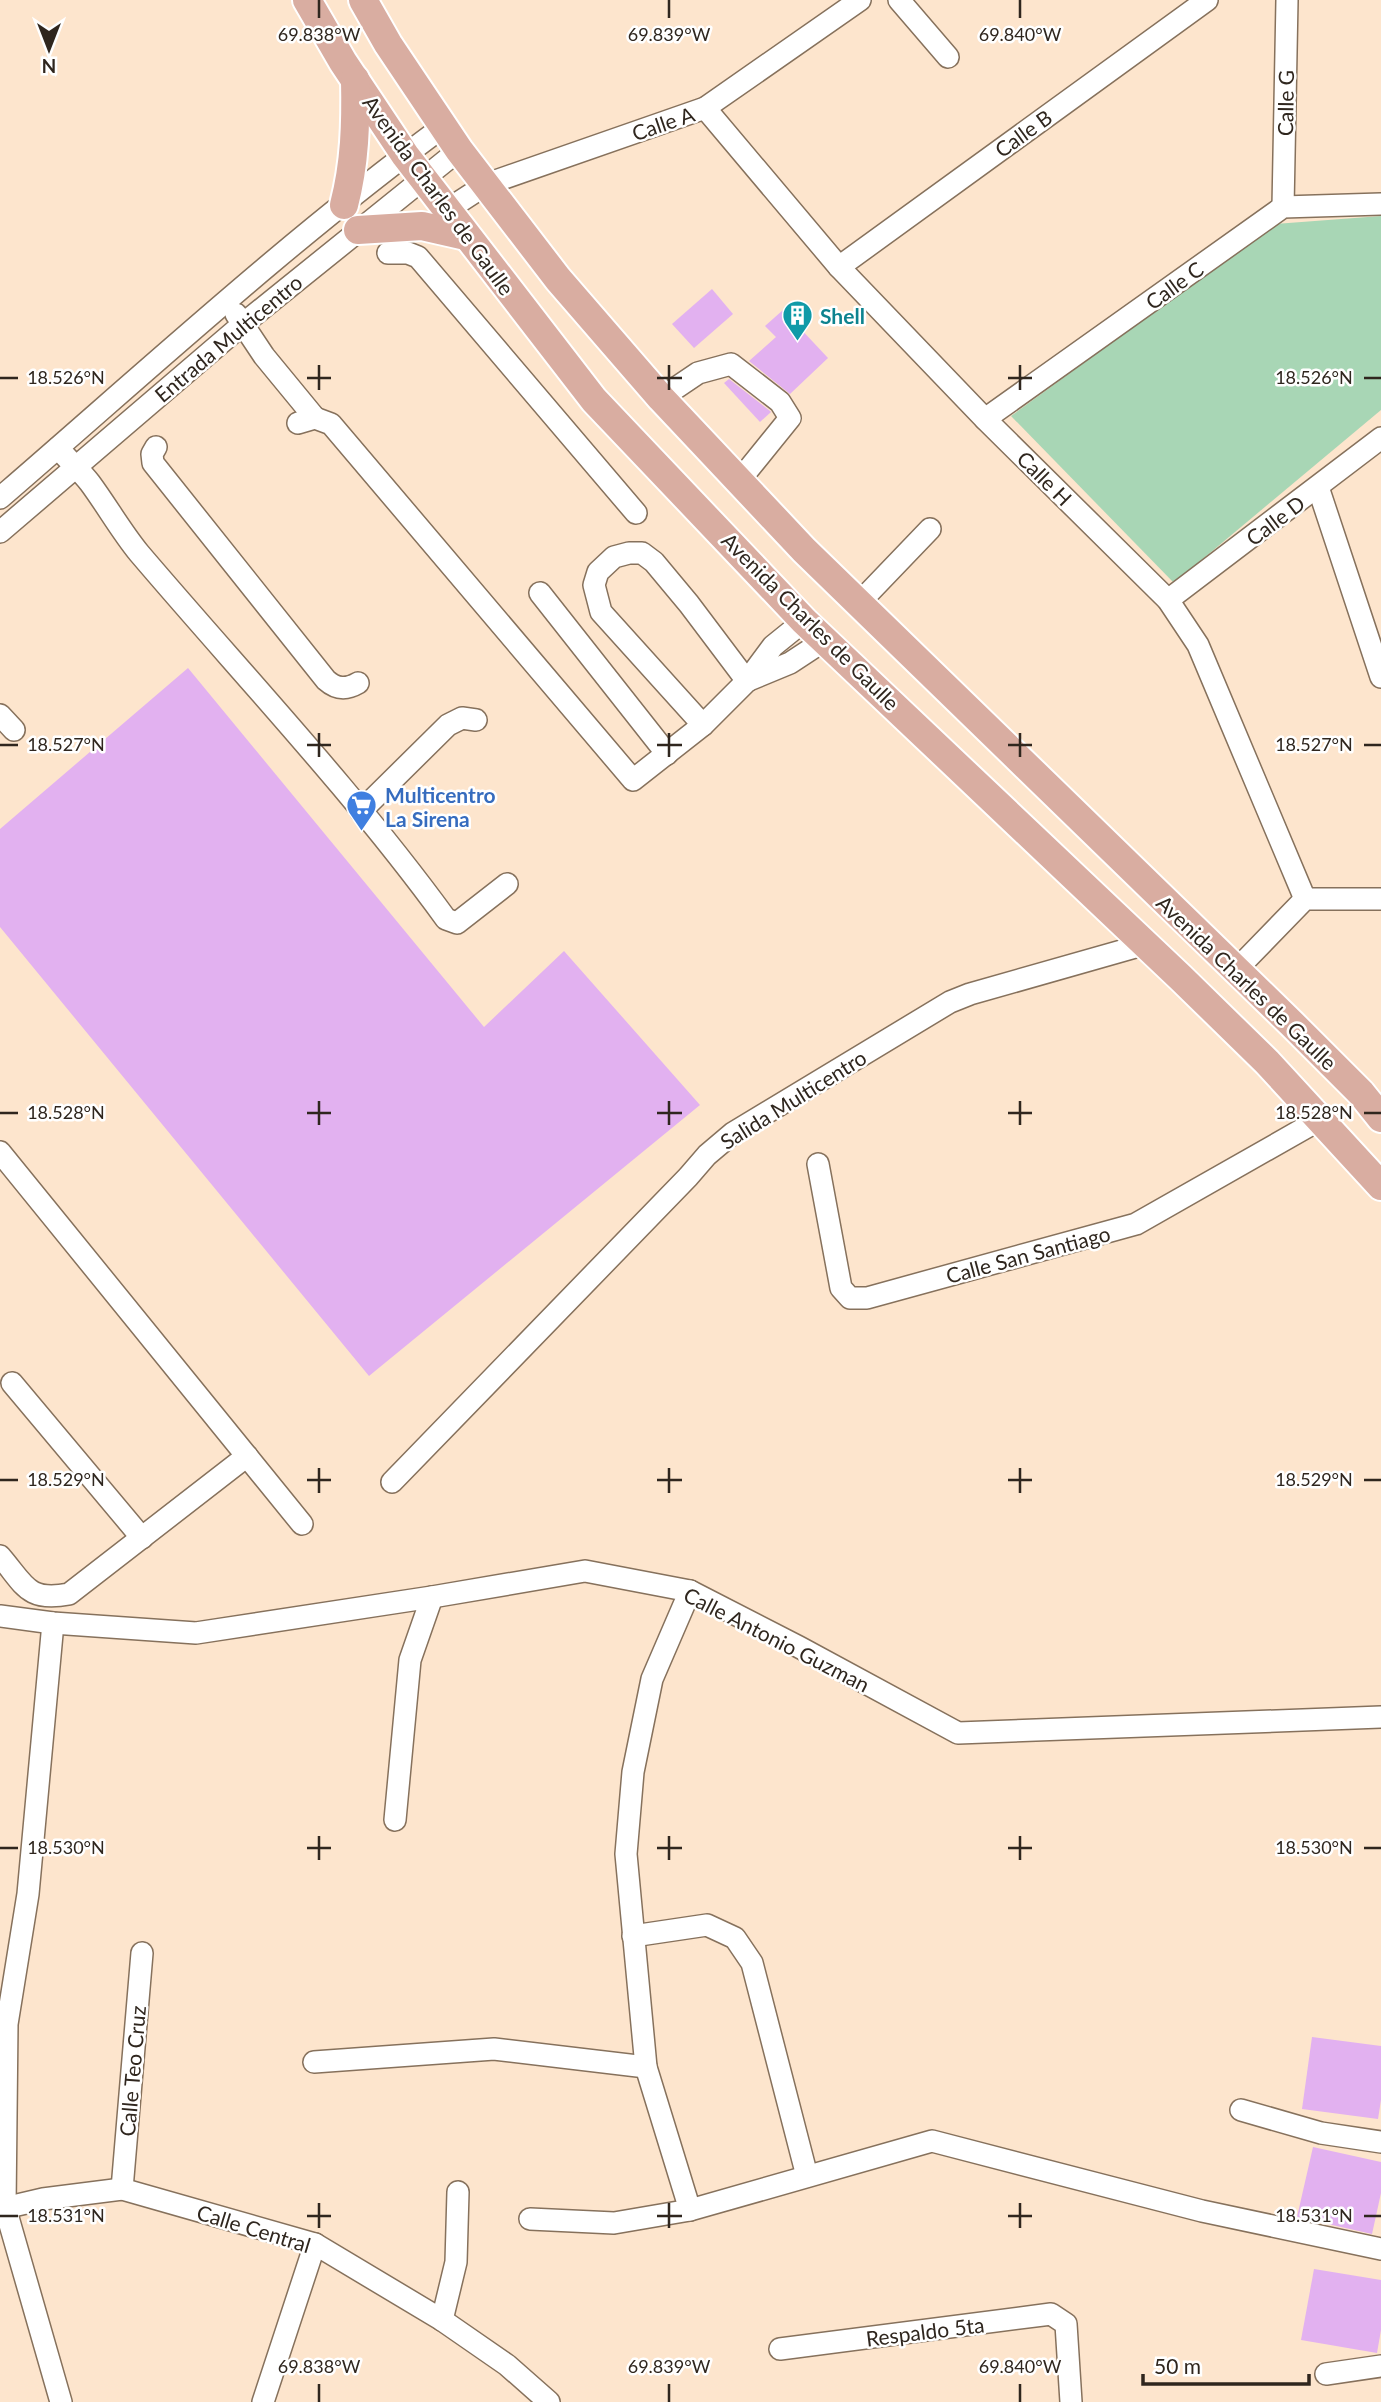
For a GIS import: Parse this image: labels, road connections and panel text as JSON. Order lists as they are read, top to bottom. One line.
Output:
{"streets":{"main road":["Avenida Charles de Gaulle"],"street":["Calle G","Calle A","Calle B","Calle C","Entrada Multicentro","Calle H","Calle D","Salida Multicentro","Calle San Santiago","Calle Antonio Guzman","Calle Teo Cruz","Calle Central","Respaldo 5ta"]},"crossings":[["Calle G","Calle C"],["Calle A","Avenida Charles de Gaulle"],["Calle A","Calle H"],["Calle B","Calle H"],["Avenida Charles de Gaulle","Entrada Multicentro"],["Avenida Charles de Gaulle","Salida Multicentro"],["Avenida Charles de Gaulle","Calle San Santiago"],["Calle C","Calle H"],["Calle H","Calle D"],["Calle Teo Cruz","Calle Central"]],"places":{"building":["Shell"],"supermarket":["Multicentro La Sirena"]},"scale_bar":"50 m","north":"bottom","coordinates":["69.838°W","69.839°W","69.840°W","18.526°N","18.527°N","18.528°N","18.529°N","18.530°N","18.531°N"]}
